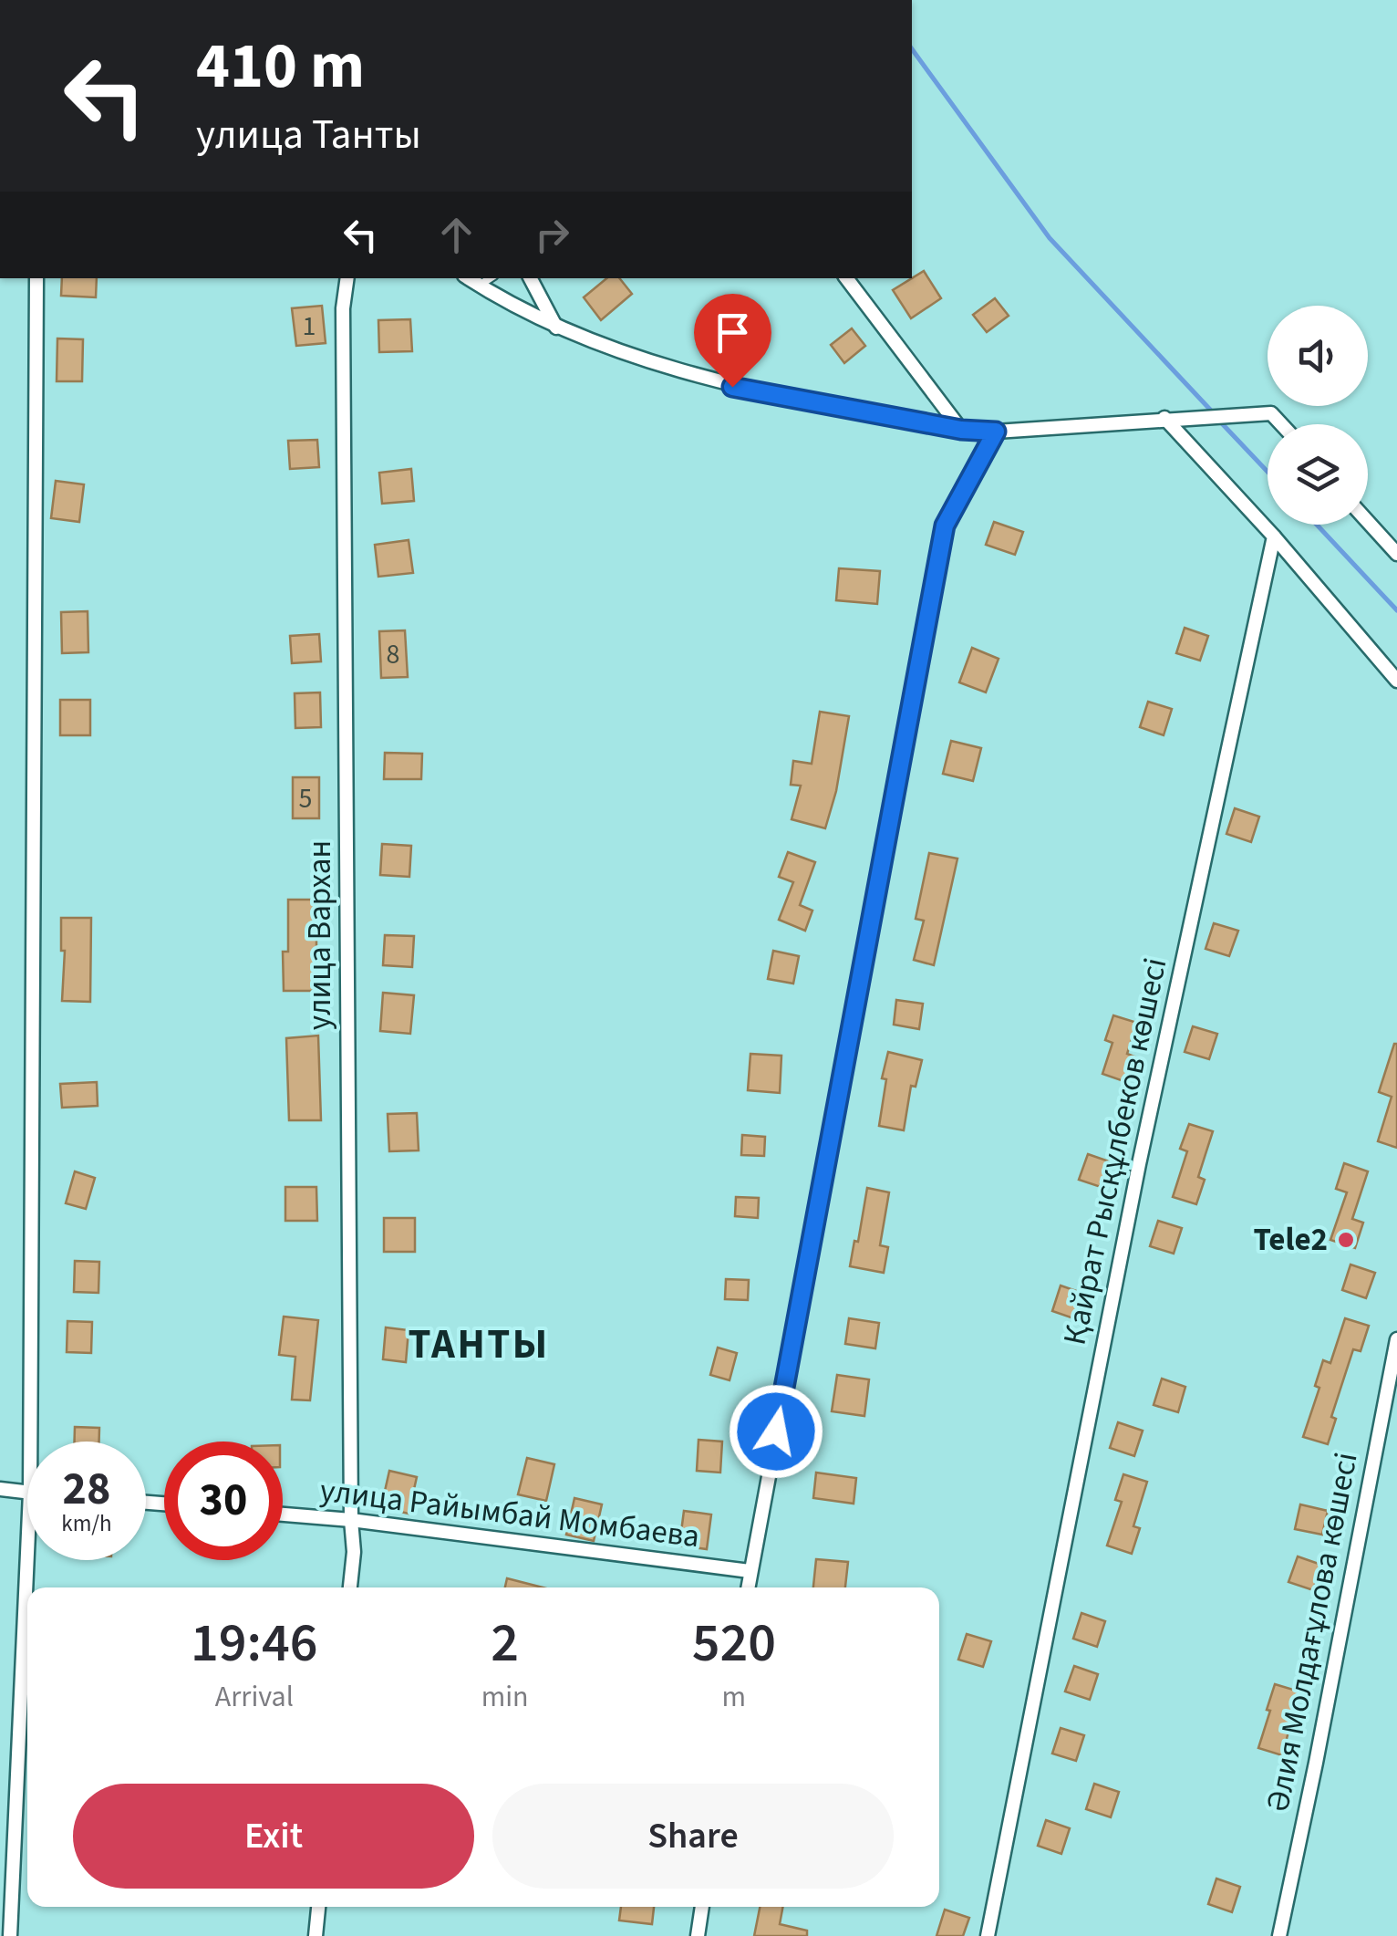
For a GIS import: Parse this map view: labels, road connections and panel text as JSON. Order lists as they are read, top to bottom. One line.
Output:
{"streets":{"street":["улица Вархан","Қайрат Рысқұлбеков көшесі","улица Райымбай Момбаева","Әлия Молдағұлова көшесі"]},"crossings":[["улица Вархан","улица Райымбай Момбаева"]],"districts":["ТАНТЫ"],"places":["Tele2"],"house_numbers":["1","8","5"],"page":{"turn":["410 m","улица Танты"],"speed":"28 km/h","limit":"30","eta":["19:46","Arrival","2","min","520","m"],"buttons":["Exit","Share"]}}
